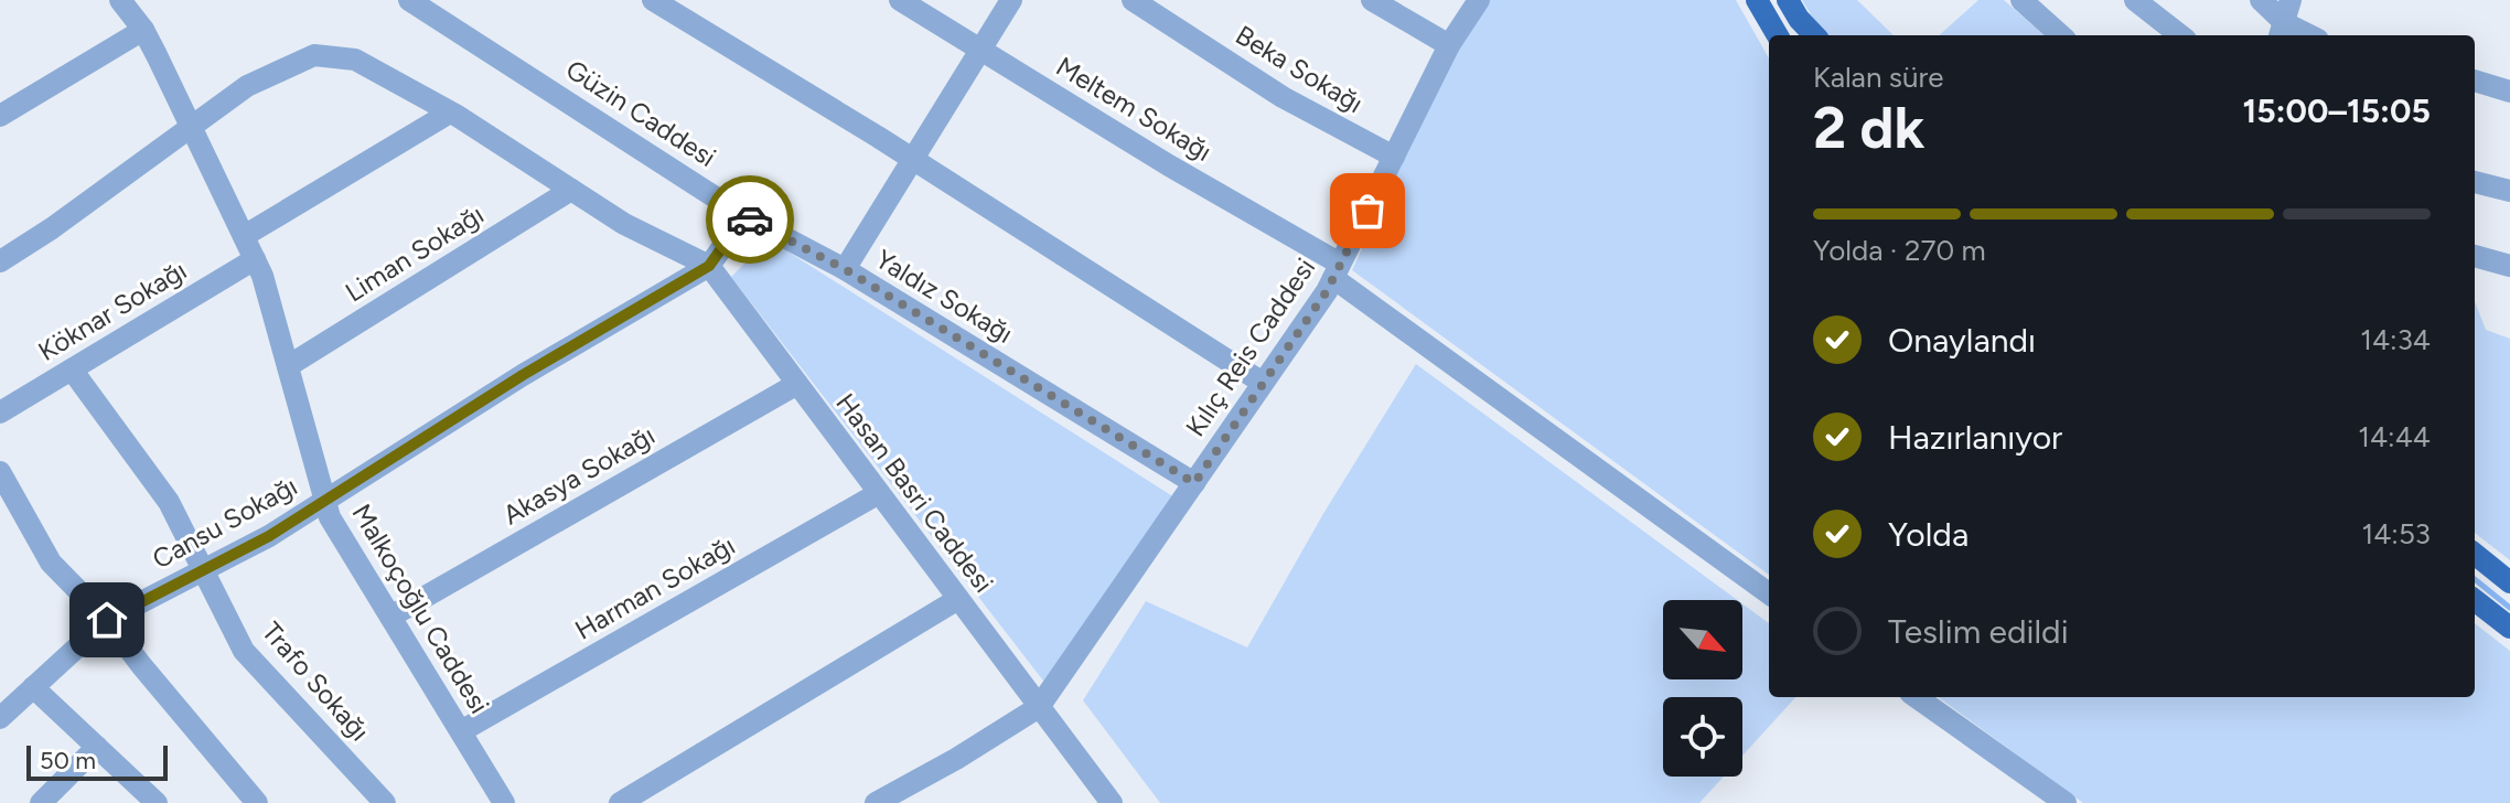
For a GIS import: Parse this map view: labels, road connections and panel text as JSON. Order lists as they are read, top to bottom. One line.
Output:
{"streets":{"street":["Beka Sokağı","Meltem Sokağı","Güzin Caddesi","Liman Sokağı","Yaldız Sokağı","Köknar Sokağı","Kılıç Reis Caddesi","Akasya Sokağı","Hasan Basri Caddesi","Cansu Sokağı","Harman Sokağı","Malkoçoğlu Caddesi","Trafo Sokağı"]},"crossings":[["Beka Sokağı","Kılıç Reis Caddesi"],["Meltem Sokağı","Yaldız Sokağı"],["Meltem Sokağı","Kılıç Reis Caddesi"],["Güzin Caddesi","Yaldız Sokağı"],["Liman Sokağı","Malkoçoğlu Caddesi"],["Yaldız Sokağı","Kılıç Reis Caddesi"],["Köknar Sokağı","Malkoçoğlu Caddesi"],["Köknar Sokağı","Trafo Sokağı"],["Kılıç Reis Caddesi","Hasan Basri Caddesi"],["Akasya Sokağı","Hasan Basri Caddesi"],["Akasya Sokağı","Malkoçoğlu Caddesi"],["Hasan Basri Caddesi","Cansu Sokağı"],["Hasan Basri Caddesi","Harman Sokağı"],["Cansu Sokağı","Malkoçoğlu Caddesi"],["Cansu Sokağı","Trafo Sokağı"],["Harman Sokağı","Malkoçoğlu Caddesi"]],"scale_bar":"50 m","north":"bottom right","page":{"heading":["2 dk","Kalan süre","15:00–15:05"],"bar":"Yolda · 270 m","list":[["Onaylandı","14:34"],["Hazırlanıyor","14:44"],["Yolda","14:53"],"Teslim edildi"],"scale":"50 m"}}
